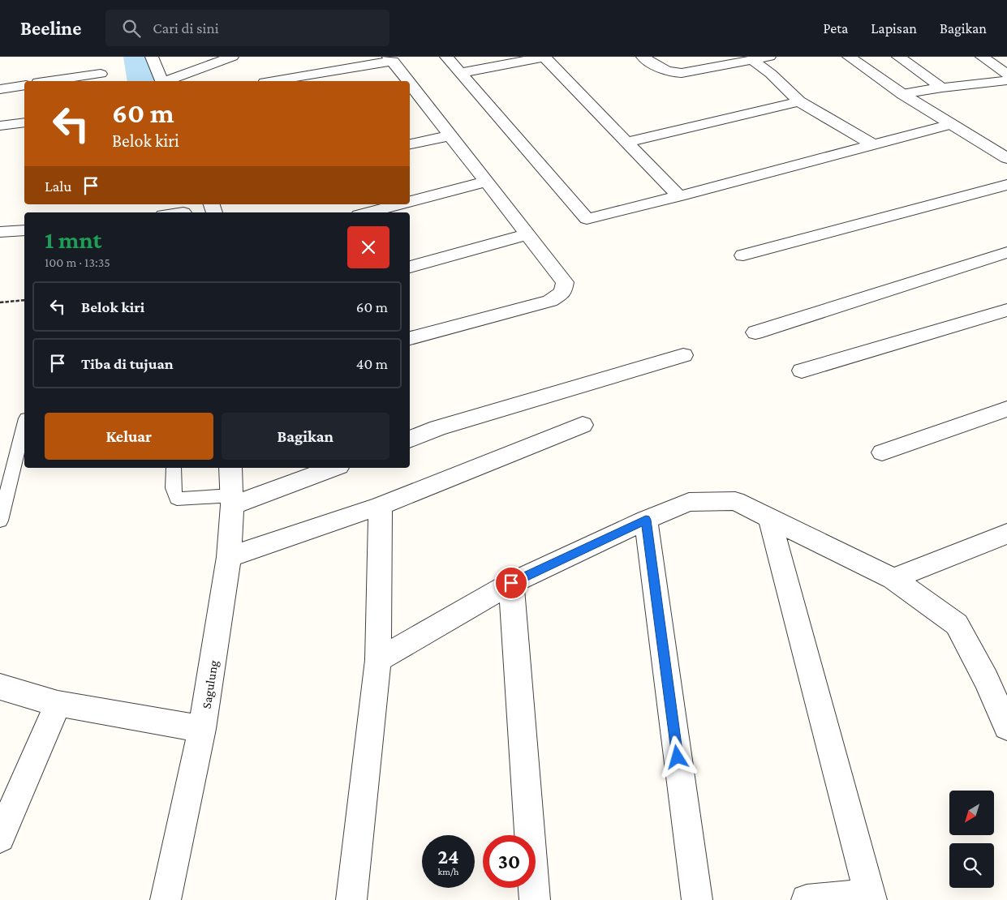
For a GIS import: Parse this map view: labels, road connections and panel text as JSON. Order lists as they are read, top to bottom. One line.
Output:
{"streets":{"street":["Sagulung"]},"north":"bottom left","page":{"header":"Beeline","search":"Cari di sini","nav":["Peta","Lapisan","Bagikan"],"turn":["60 m","Belok kiri"],"then":"Lalu","heading":["1 mnt","100 m · 13:35"],"list":[{"name":"Belok kiri","value":"60 m"},{"name":"Tiba di tujuan","value":"40 m"}],"buttons":["Keluar","Bagikan"],"speed":"24 km/h","limit":"30"}}
